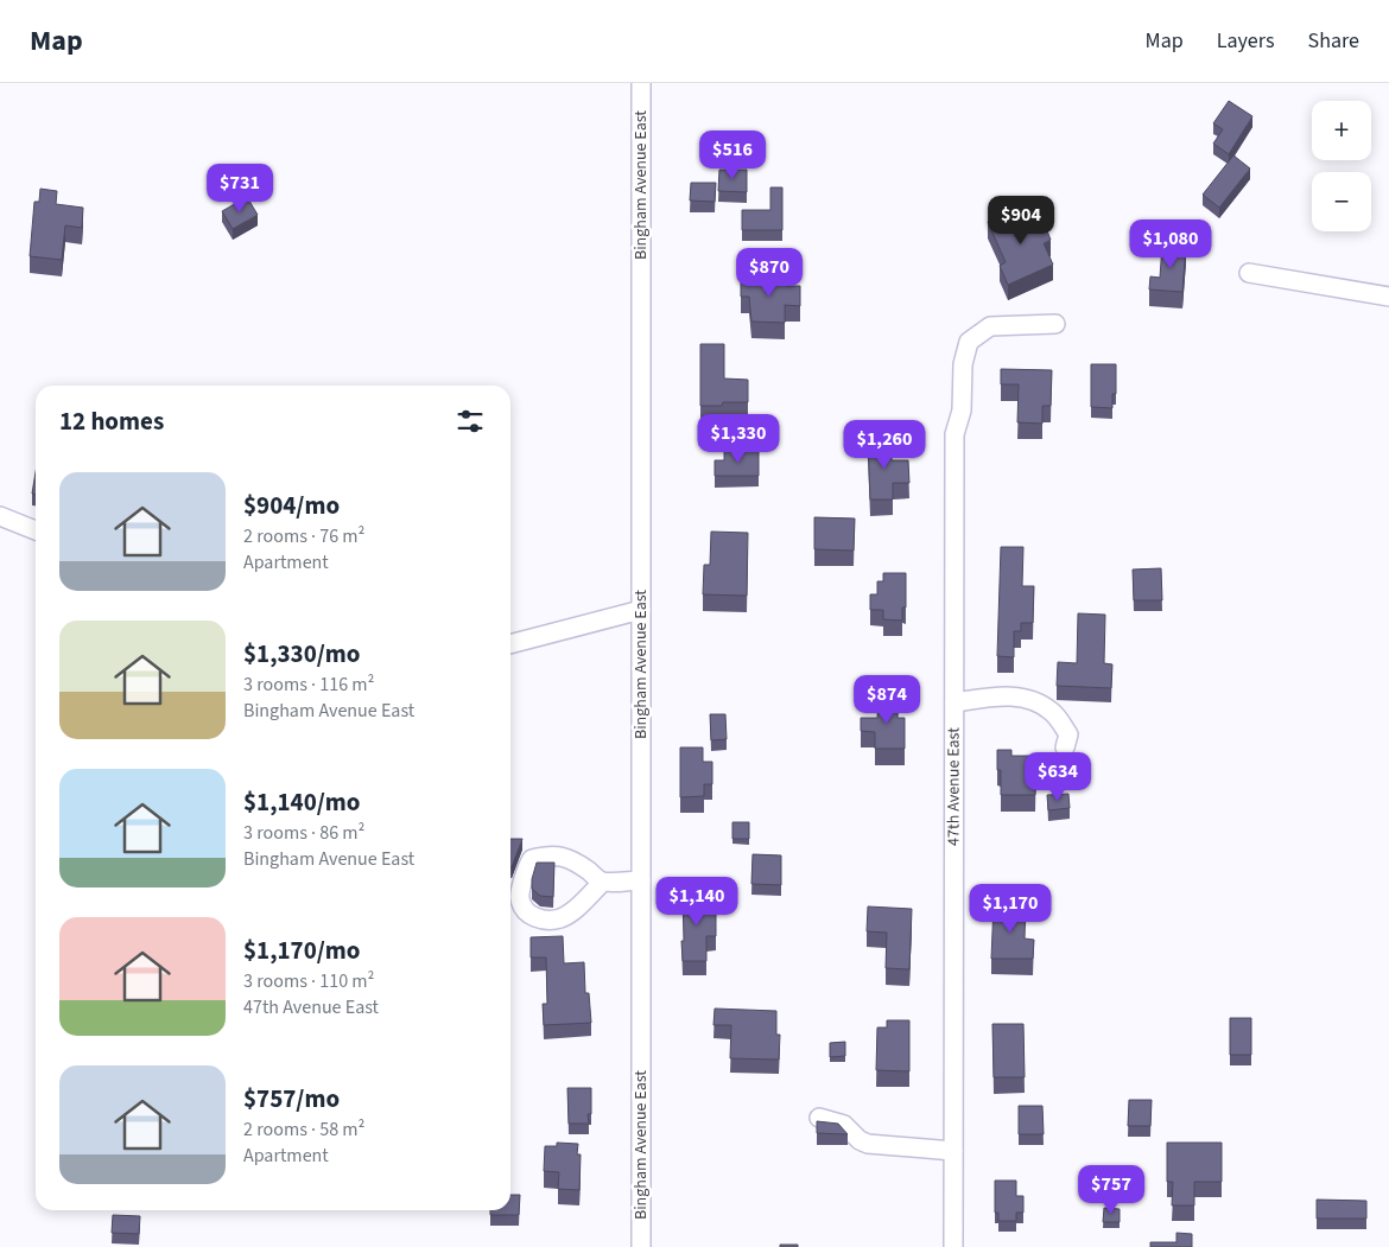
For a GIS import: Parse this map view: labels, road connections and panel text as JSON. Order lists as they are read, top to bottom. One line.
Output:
{"streets":{"street":["Bingham Avenue East","47th Avenue East"]},"page":{"header":"Map","nav":["Map","Layers","Share"],"map_buttons":["+","−"],"price":["$516","$731","$904","$1,080","$870","$1,330","$1,260","$874","$634","$1,140","$1,170","$757"],"heading":"12 homes","list":[{"name":"$904/mo","note":"2 rooms · 76 m² · Apartment"},{"name":"$1,330/mo","note":"3 rooms · 116 m² · Bingham Avenue East"},{"name":"$1,140/mo","note":"3 rooms · 86 m² · Bingham Avenue East"},{"name":"$1,170/mo","note":"3 rooms · 110 m² · 47th Avenue East"},{"name":"$757/mo","note":"2 rooms · 58 m² · Apartment"}]}}
